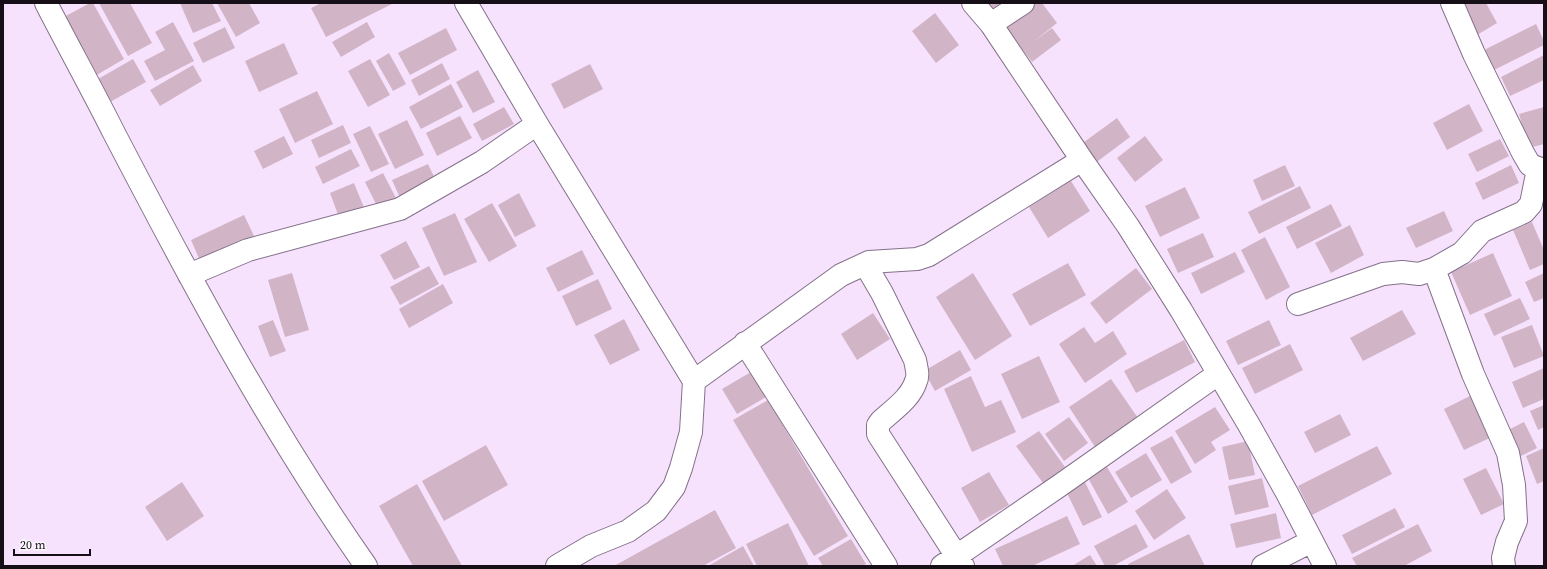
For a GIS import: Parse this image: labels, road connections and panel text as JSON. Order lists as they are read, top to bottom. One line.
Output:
{"scale_bar":"20 m"}
